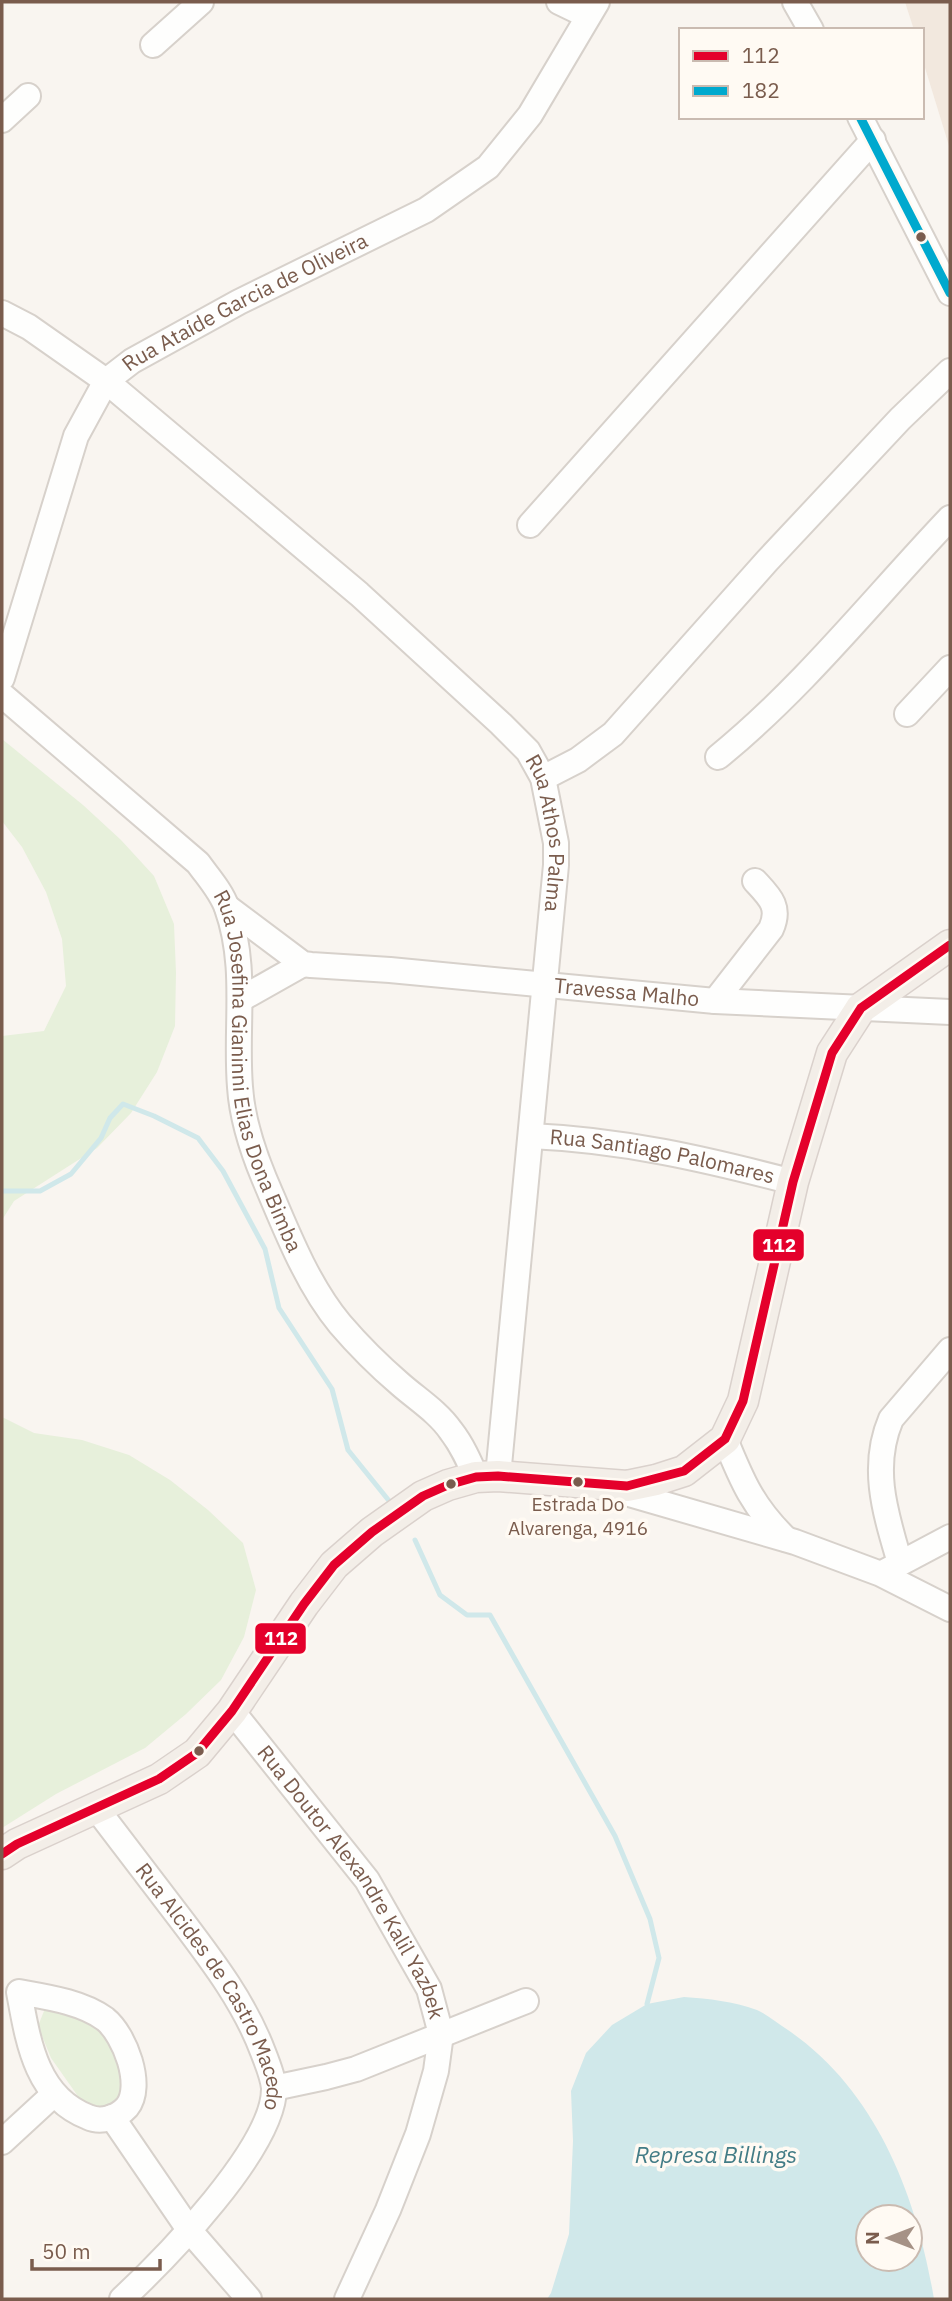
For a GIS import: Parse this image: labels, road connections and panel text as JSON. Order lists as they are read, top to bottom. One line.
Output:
{"streets":{"street":["Rua Ataíde Garcia de Oliveira","Rua Athos Palma","Travessa Malho","Rua Josefina Gianinni Elias Dona Bimba","Rua Santiago Palomares","Rua Doutor Alexandre Kalil Yazbek","Rua Alcides de Castro Macedo"]},"crossings":[["Rua Ataíde Garcia de Oliveira","Rua Athos Palma"],["Rua Athos Palma","Travessa Malho"],["Rua Athos Palma","Rua Josefina Gianinni Elias Dona Bimba"],["Rua Athos Palma","Rua Santiago Palomares"]],"water":["Represa Billings"],"places":["Estrada Do Alvarenga, 4916"],"lines":["transit line 182","transit line 112"],"legend":["112","182"],"scale_bar":"50 m","north":"left"}
